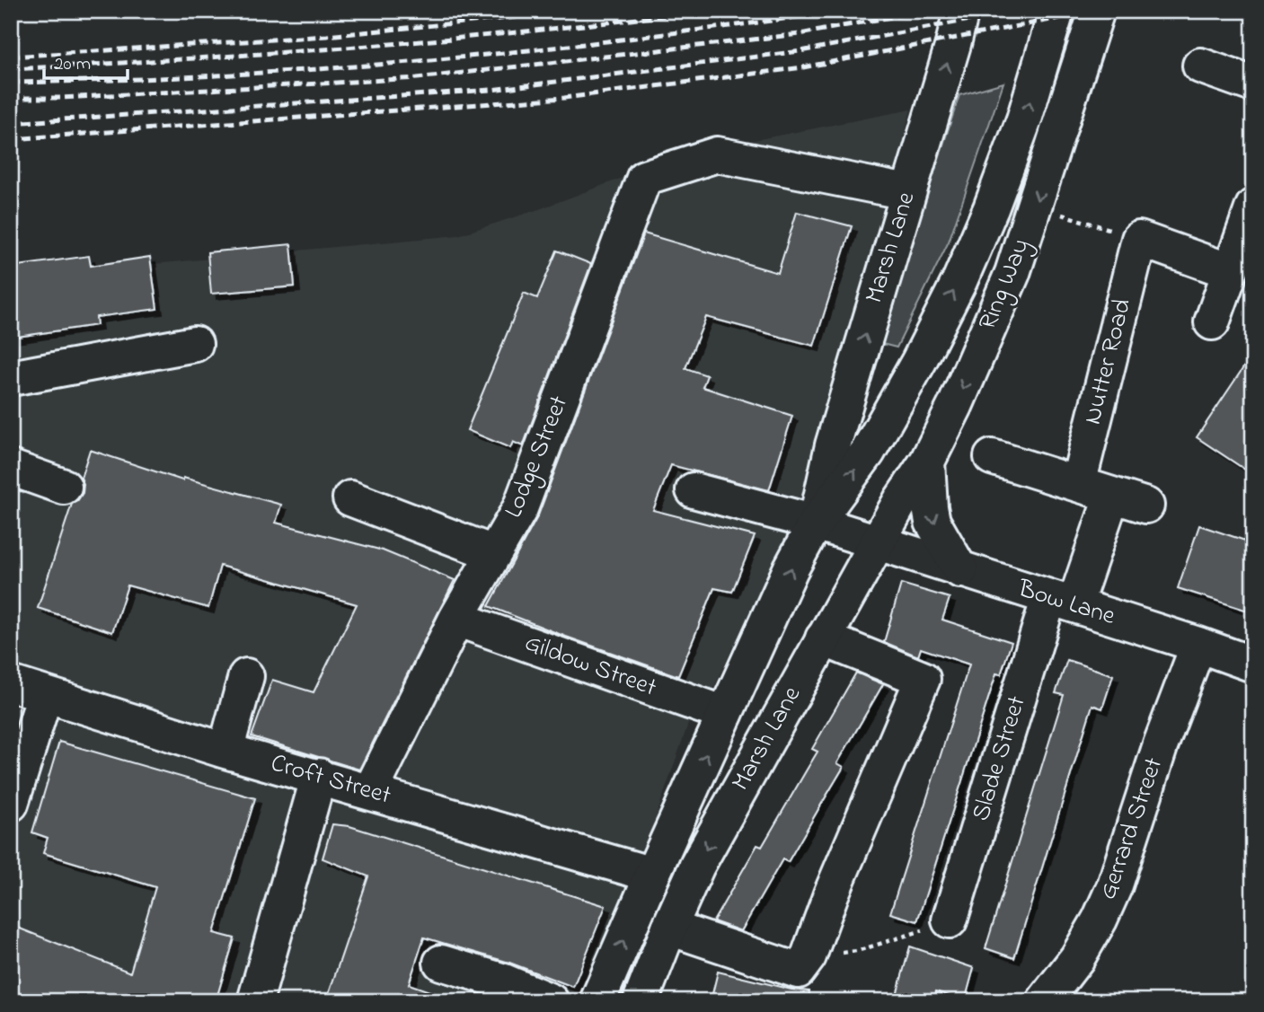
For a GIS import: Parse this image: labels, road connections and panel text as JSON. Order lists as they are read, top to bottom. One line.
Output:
{"streets":{"main road":["Marsh Lane","Ring Way","Nutter Road","Lodge Street","Bow Lane","Gildow Street","Slade Street","Croft Street","Gerrard Street"]},"crossings":[["Marsh Lane","Ring Way"],["Marsh Lane","Lodge Street"],["Marsh Lane","Bow Lane"],["Marsh Lane","Gildow Street"],["Marsh Lane","Croft Street"],["Ring Way","Bow Lane"],["Lodge Street","Gildow Street"],["Lodge Street","Croft Street"],["Bow Lane","Slade Street"],["Bow Lane","Gerrard Street"]],"scale_bar":"20 m"}
